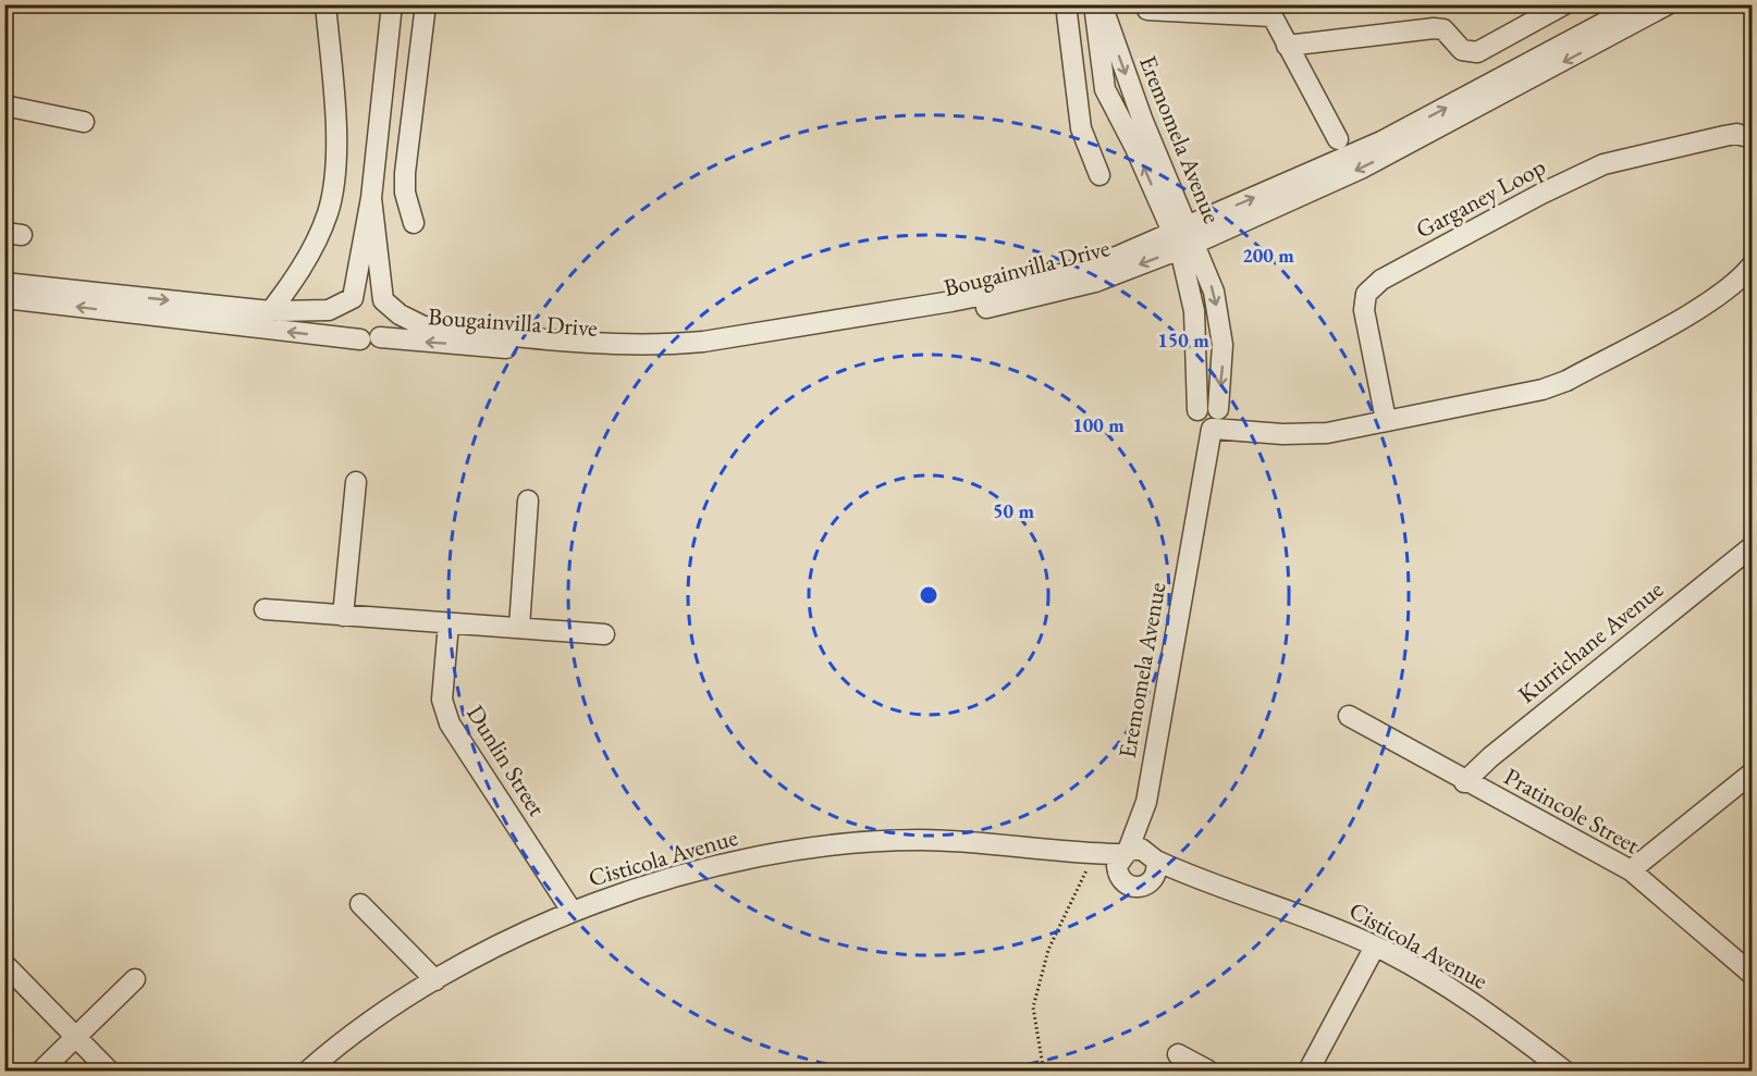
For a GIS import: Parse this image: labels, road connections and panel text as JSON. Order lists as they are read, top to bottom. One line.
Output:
{"streets":{"street":["Eremomela Avenue","Garganey Loop","Bougainvilla Drive","Kurrichane Avenue","Dunlin Street","Pratincole Street","Cisticola Avenue"]},"crossings":[["Eremomela Avenue","Bougainvilla Drive"],["Eremomela Avenue","Cisticola Avenue"],["Kurrichane Avenue","Pratincole Street"],["Dunlin Street","Cisticola Avenue"]],"rings":["200 m","150 m","100 m","50 m"]}
